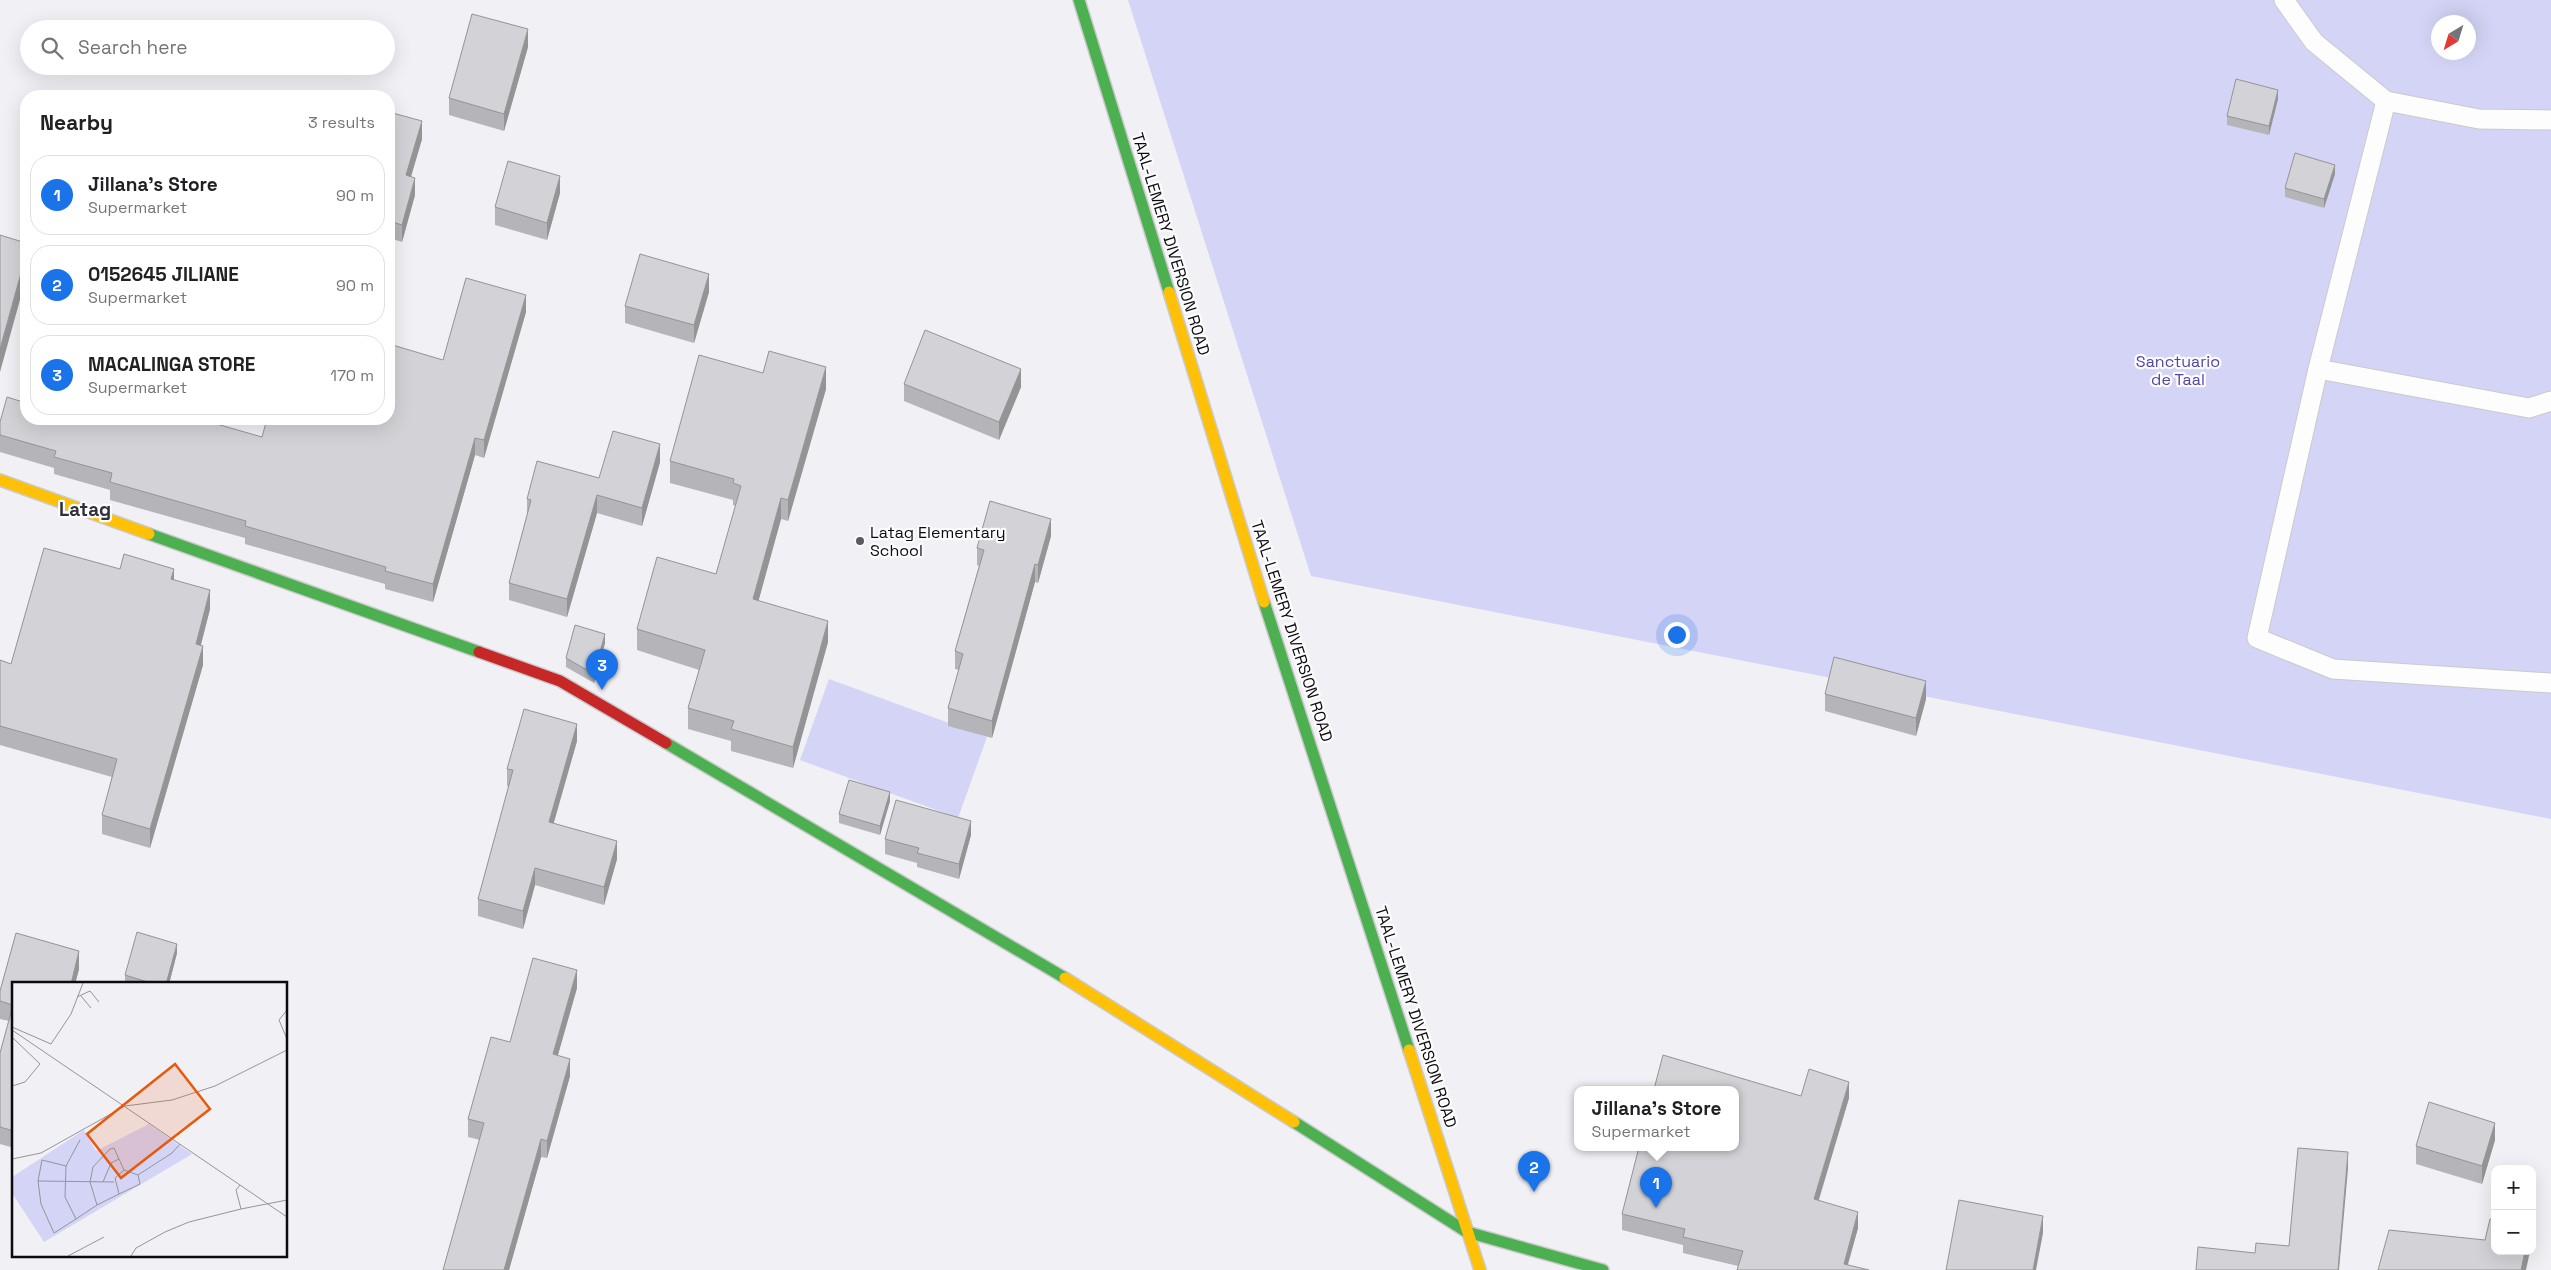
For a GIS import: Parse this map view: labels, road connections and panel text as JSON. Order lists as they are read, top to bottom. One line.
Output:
{"streets":{"street":["TAAL-LEMERY DIVERSION ROAD"]},"districts":["Latag"],"parks":["Sanctuario de Taal"],"places":["Latag Elementary School"],"north":"bottom left","page":{"search":"Search here","heading":["Nearby","3 results"],"list":[{"mark":"1","name":"Jillana's Store","note":"Supermarket","value":"90 m"},{"mark":"2","name":"0152645 JILIANE","note":"Supermarket","value":"90 m"},{"mark":"3","name":"MACALINGA STORE","note":"Supermarket","value":"170 m"}],"pins":["3","2","1"],"popup":["Jillana's Store","Supermarket"],"map_buttons":["+","−"]}}
